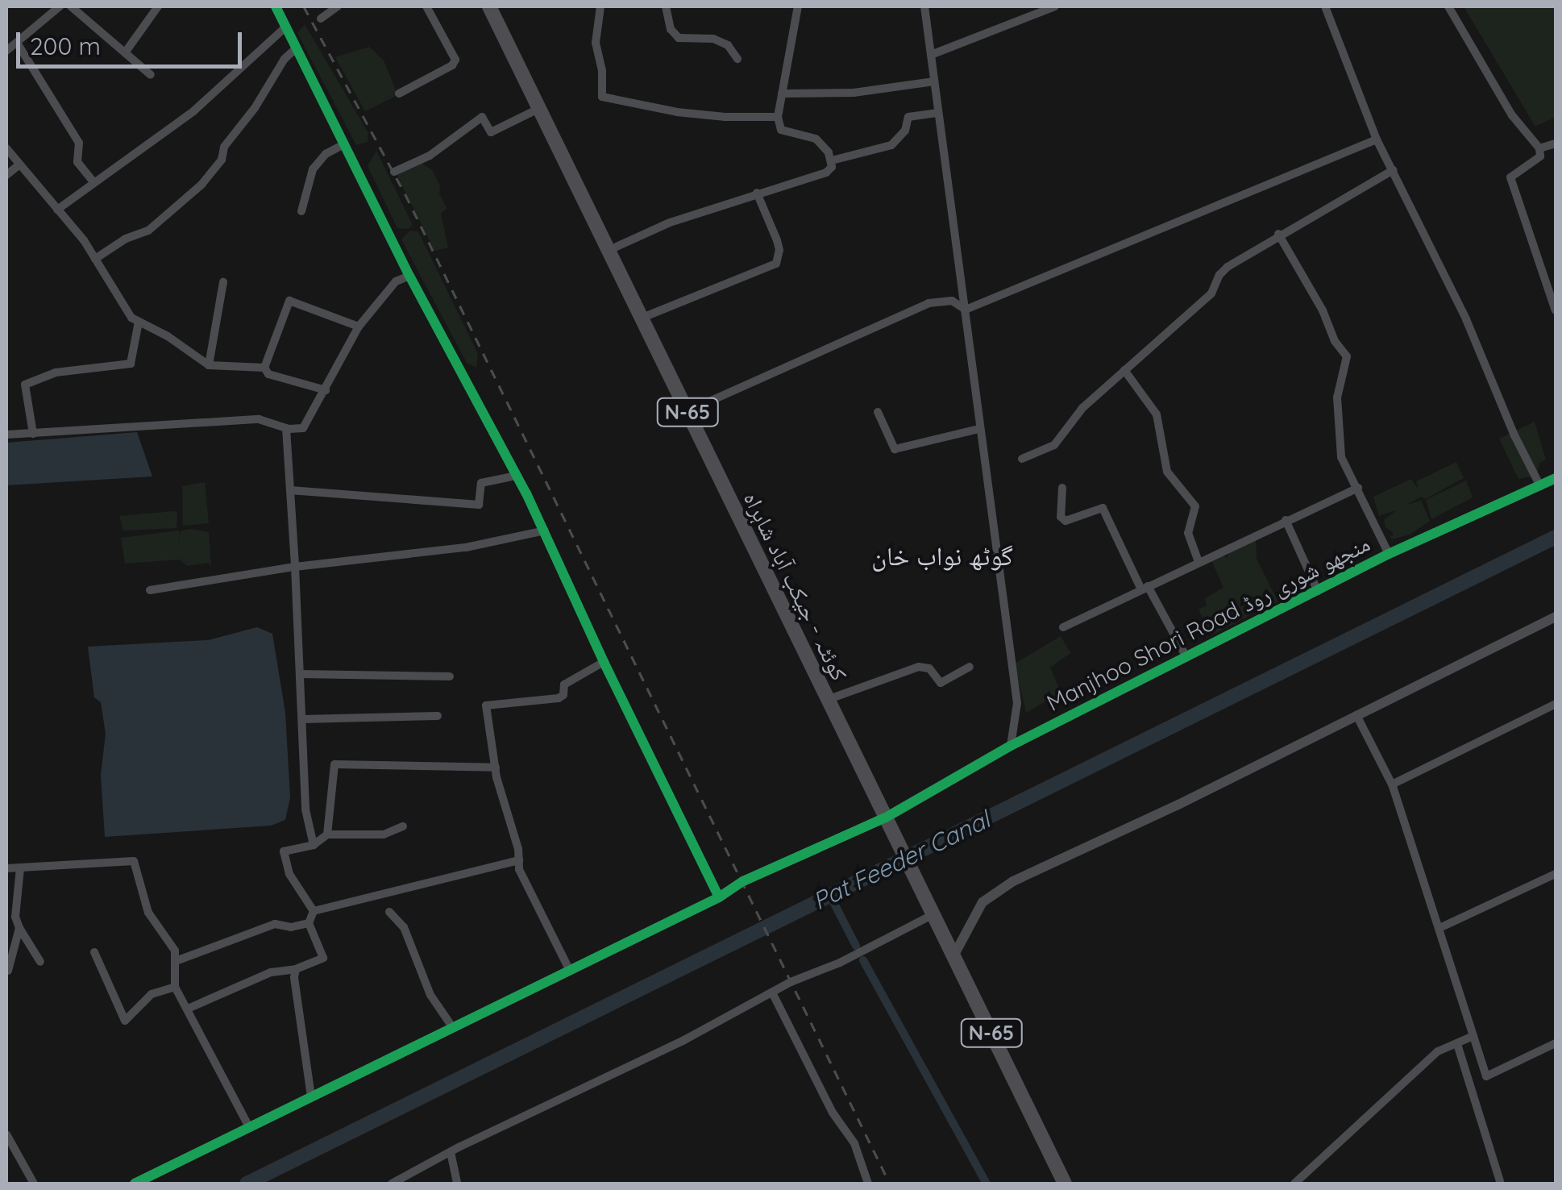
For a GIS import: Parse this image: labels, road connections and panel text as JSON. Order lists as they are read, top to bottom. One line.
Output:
{"streets":{"highway":["N-65","کوئٹہ - جیکب آباد شاہراہ"],"street":["Manjhoo Shori Road منجھو شوری روڈ"]},"crossings":[["کوئٹہ - جیکب آباد شاہراہ","Manjhoo Shori Road منجھو شوری روڈ"]],"districts":["گوٹھ نواب خان"],"water":["Pat Feeder Canal"],"scale_bar":"200 m"}
